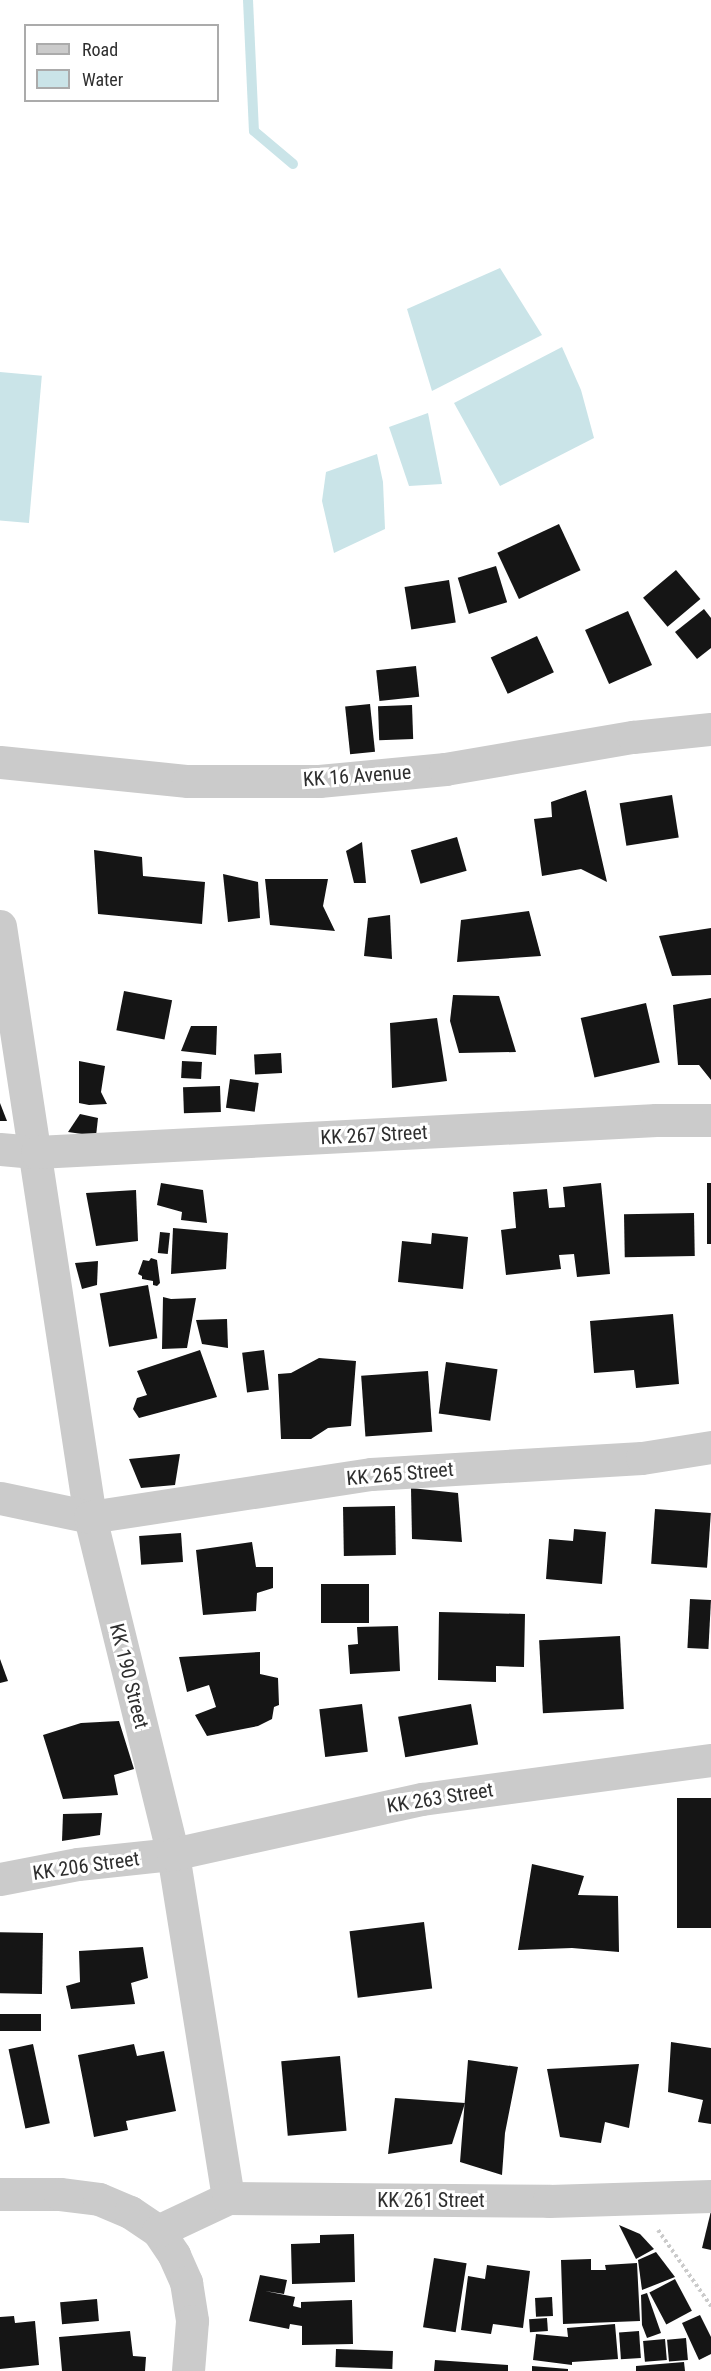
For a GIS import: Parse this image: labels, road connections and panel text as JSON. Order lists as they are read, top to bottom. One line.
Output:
{"streets":{"street":["KK 16 Avenue","KK 267 Street","KK 265 Street","KK 190 Street","KK 263 Street","KK 206 Street","KK 261 Street"]},"crossings":[["KK 267 Street","KK 190 Street"],["KK 265 Street","KK 190 Street"],["KK 190 Street","KK 263 Street"],["KK 190 Street","KK 206 Street"],["KK 190 Street","KK 261 Street"],["KK 263 Street","KK 206 Street"]],"legend":["Road","Water"]}
